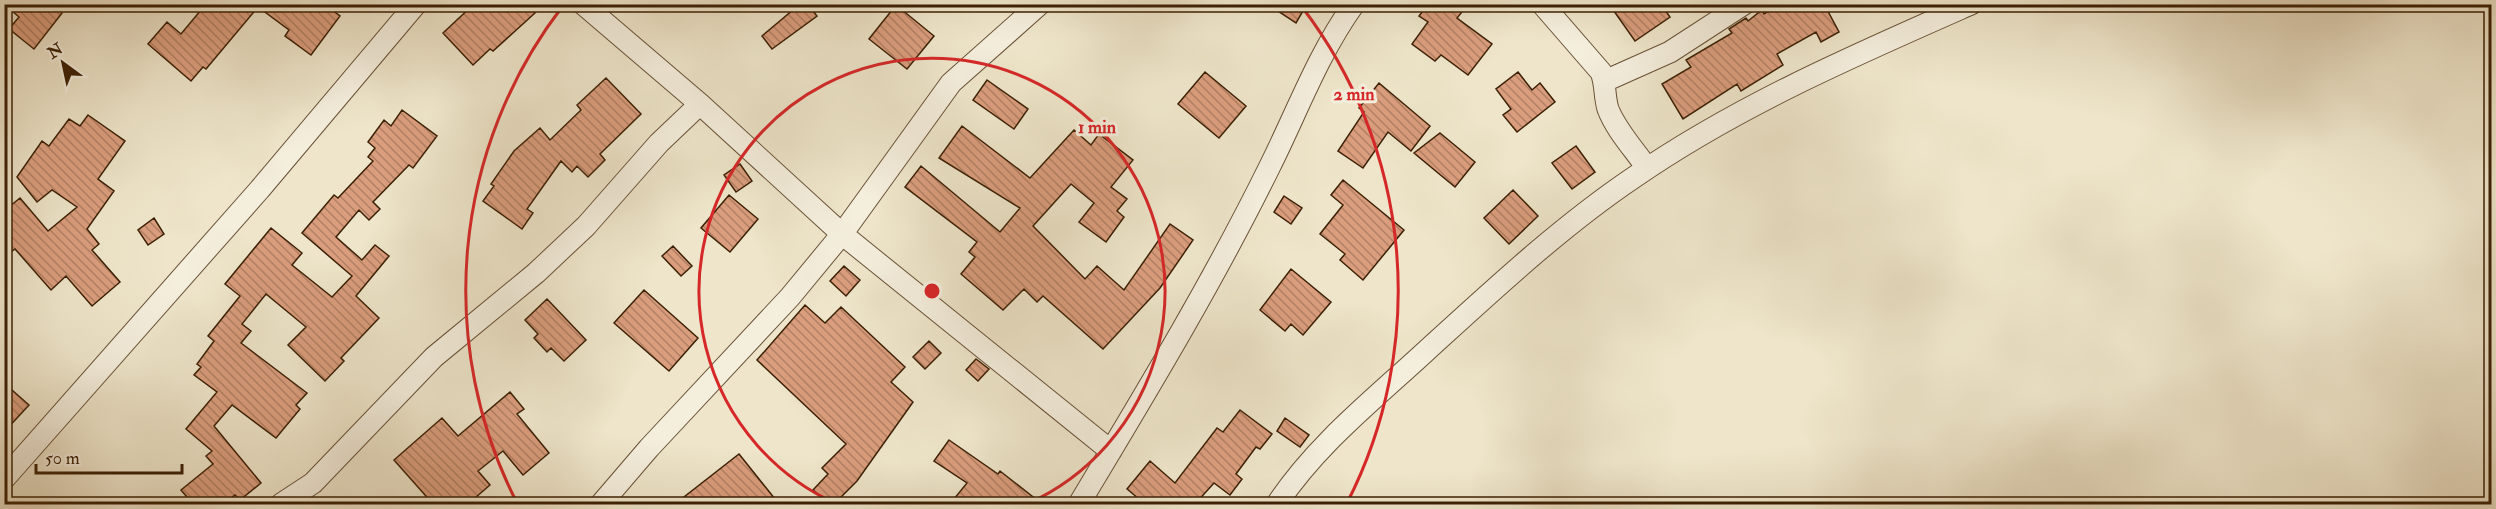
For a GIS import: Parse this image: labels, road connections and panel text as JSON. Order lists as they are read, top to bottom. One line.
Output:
{"scale_bar":"50 m","north":"top left","rings":["2 min","1 min"]}
